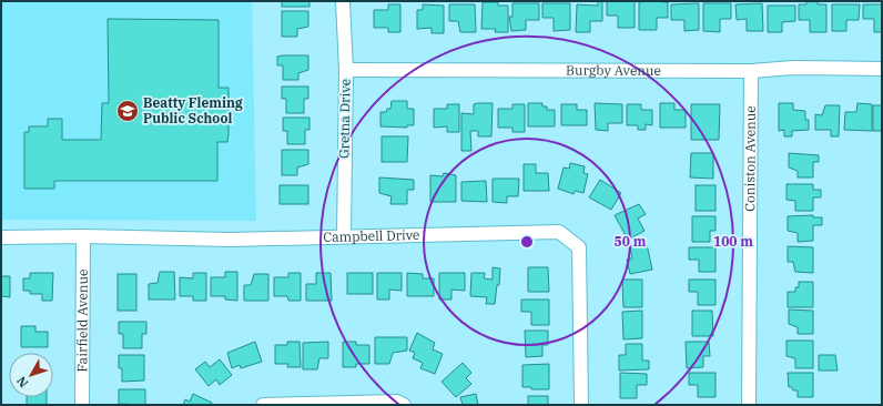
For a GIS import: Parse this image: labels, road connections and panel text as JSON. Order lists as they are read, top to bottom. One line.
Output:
{"streets":{"street":["Burgby Avenue","Gretna Drive","Coniston Avenue","Campbell Drive","Fairfield Avenue"]},"crossings":[["Burgby Avenue","Gretna Drive"],["Burgby Avenue","Coniston Avenue"],["Gretna Drive","Campbell Drive"],["Campbell Drive","Fairfield Avenue"]],"places":{"school or university":["Beatty Fleming Public School"]},"north":"bottom left","rings":["50 m","100 m"]}
